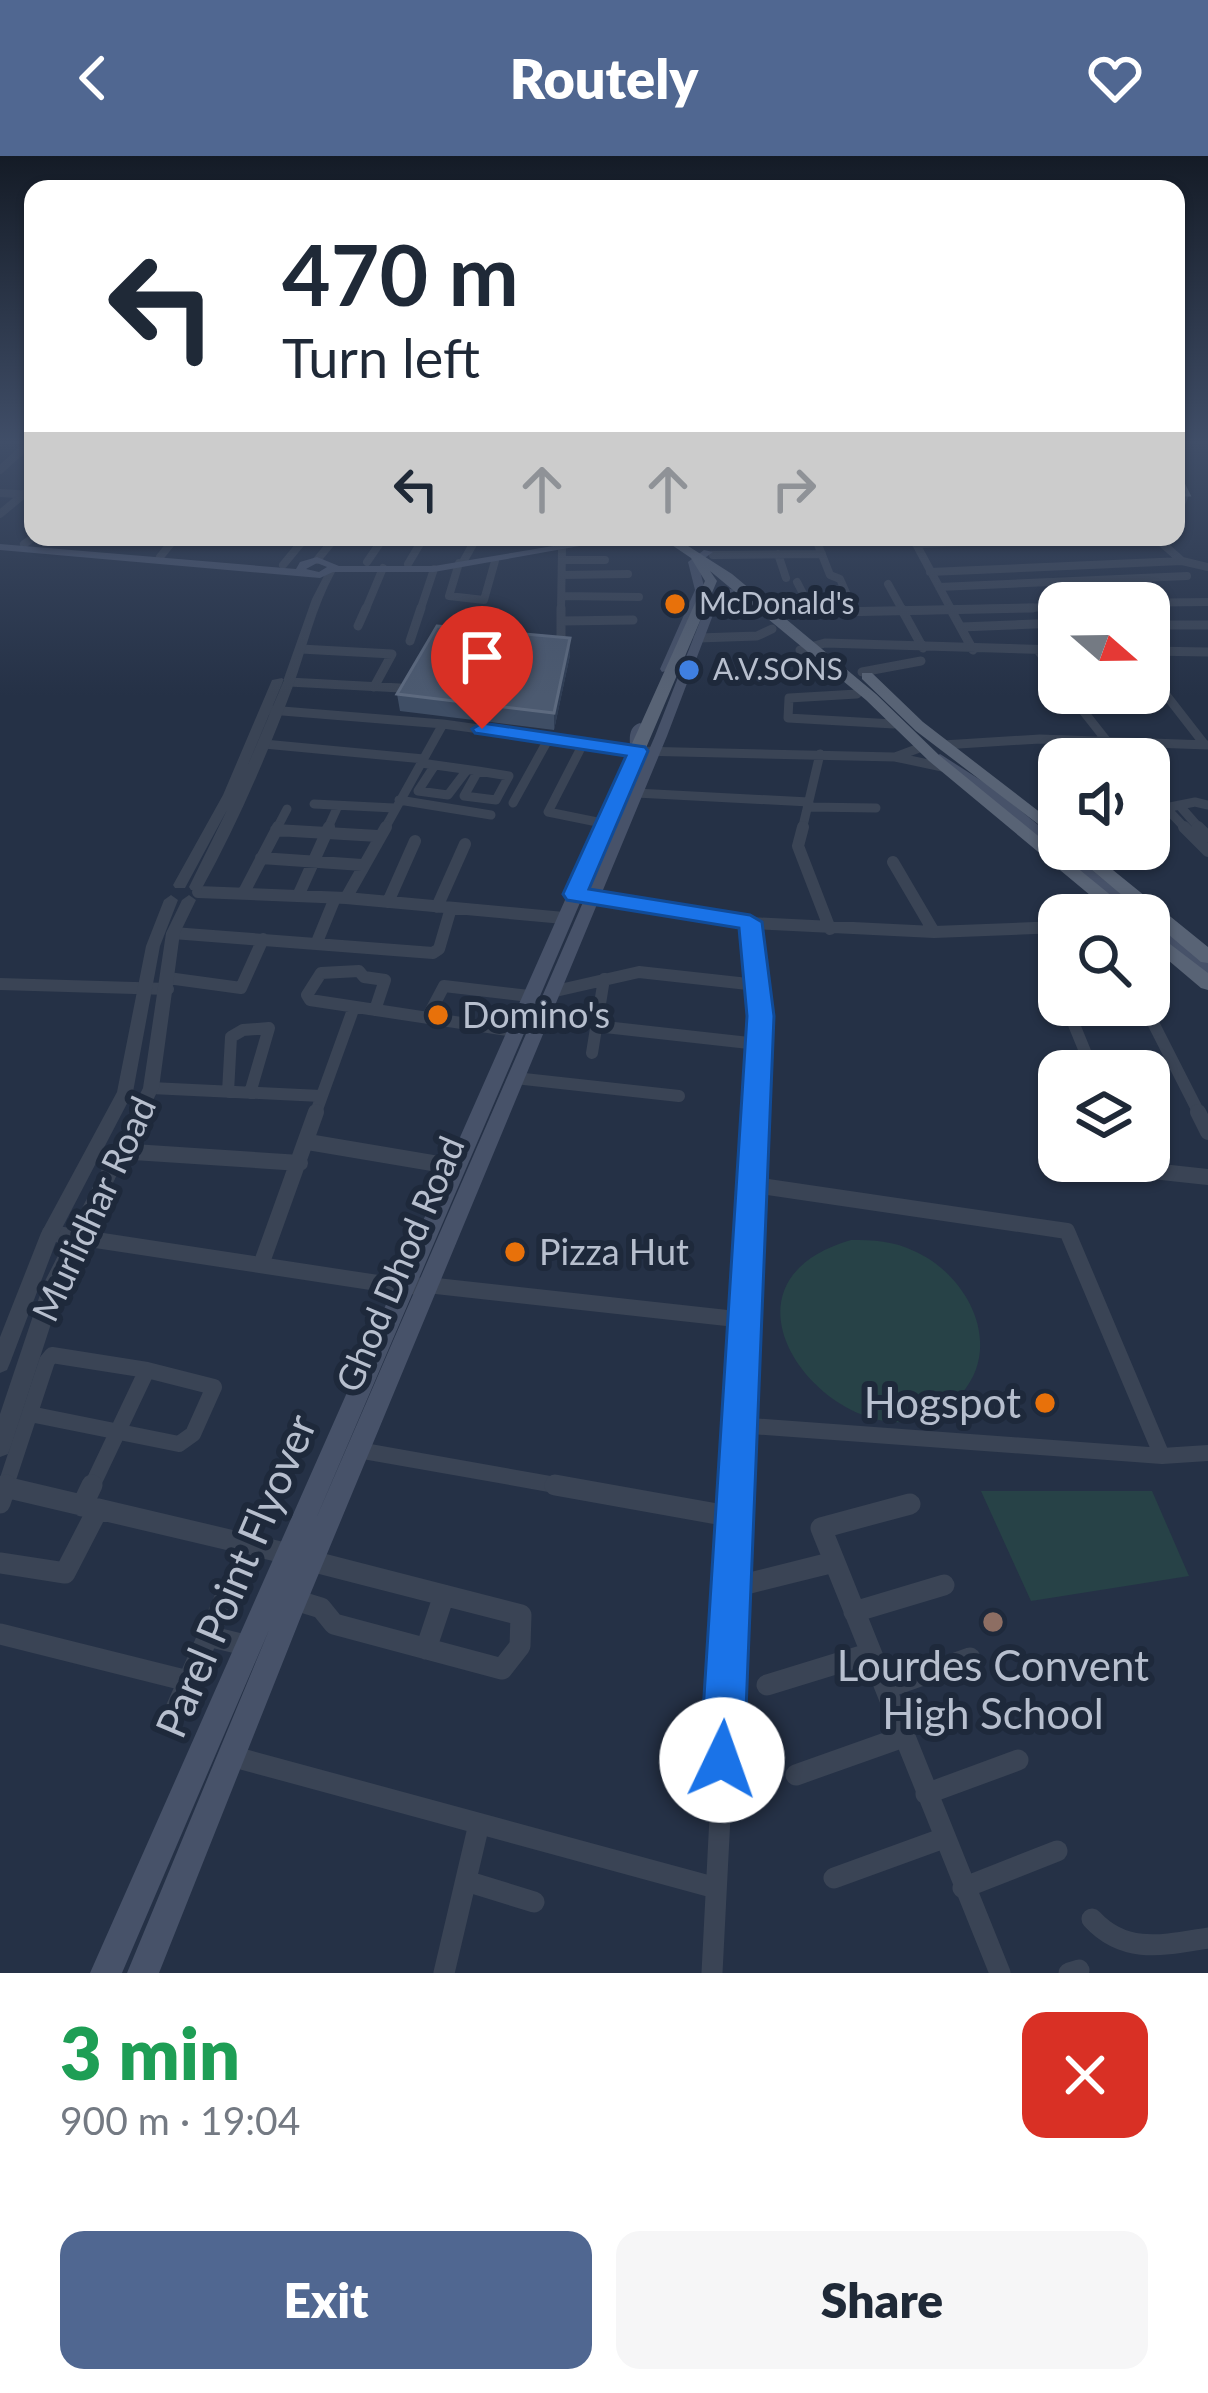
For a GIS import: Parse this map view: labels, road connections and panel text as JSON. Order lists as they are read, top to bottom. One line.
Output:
{"streets":{"main road":["Ghod Dhod Road","Parel Point Flyover"],"street":["Murlidhar Road"]},"crossings":[["Ghod Dhod Road","Parel Point Flyover"]],"places":["McDonald's","A.V.SONS","Domino's","Pizza Hut","Hogspot","Lourdes Convent High School"],"north":"right","page":{"header":"Routely","turn":["470 m","Turn left"],"heading":["3 min","900 m · 19:04"],"buttons":["Exit","Share"]}}
